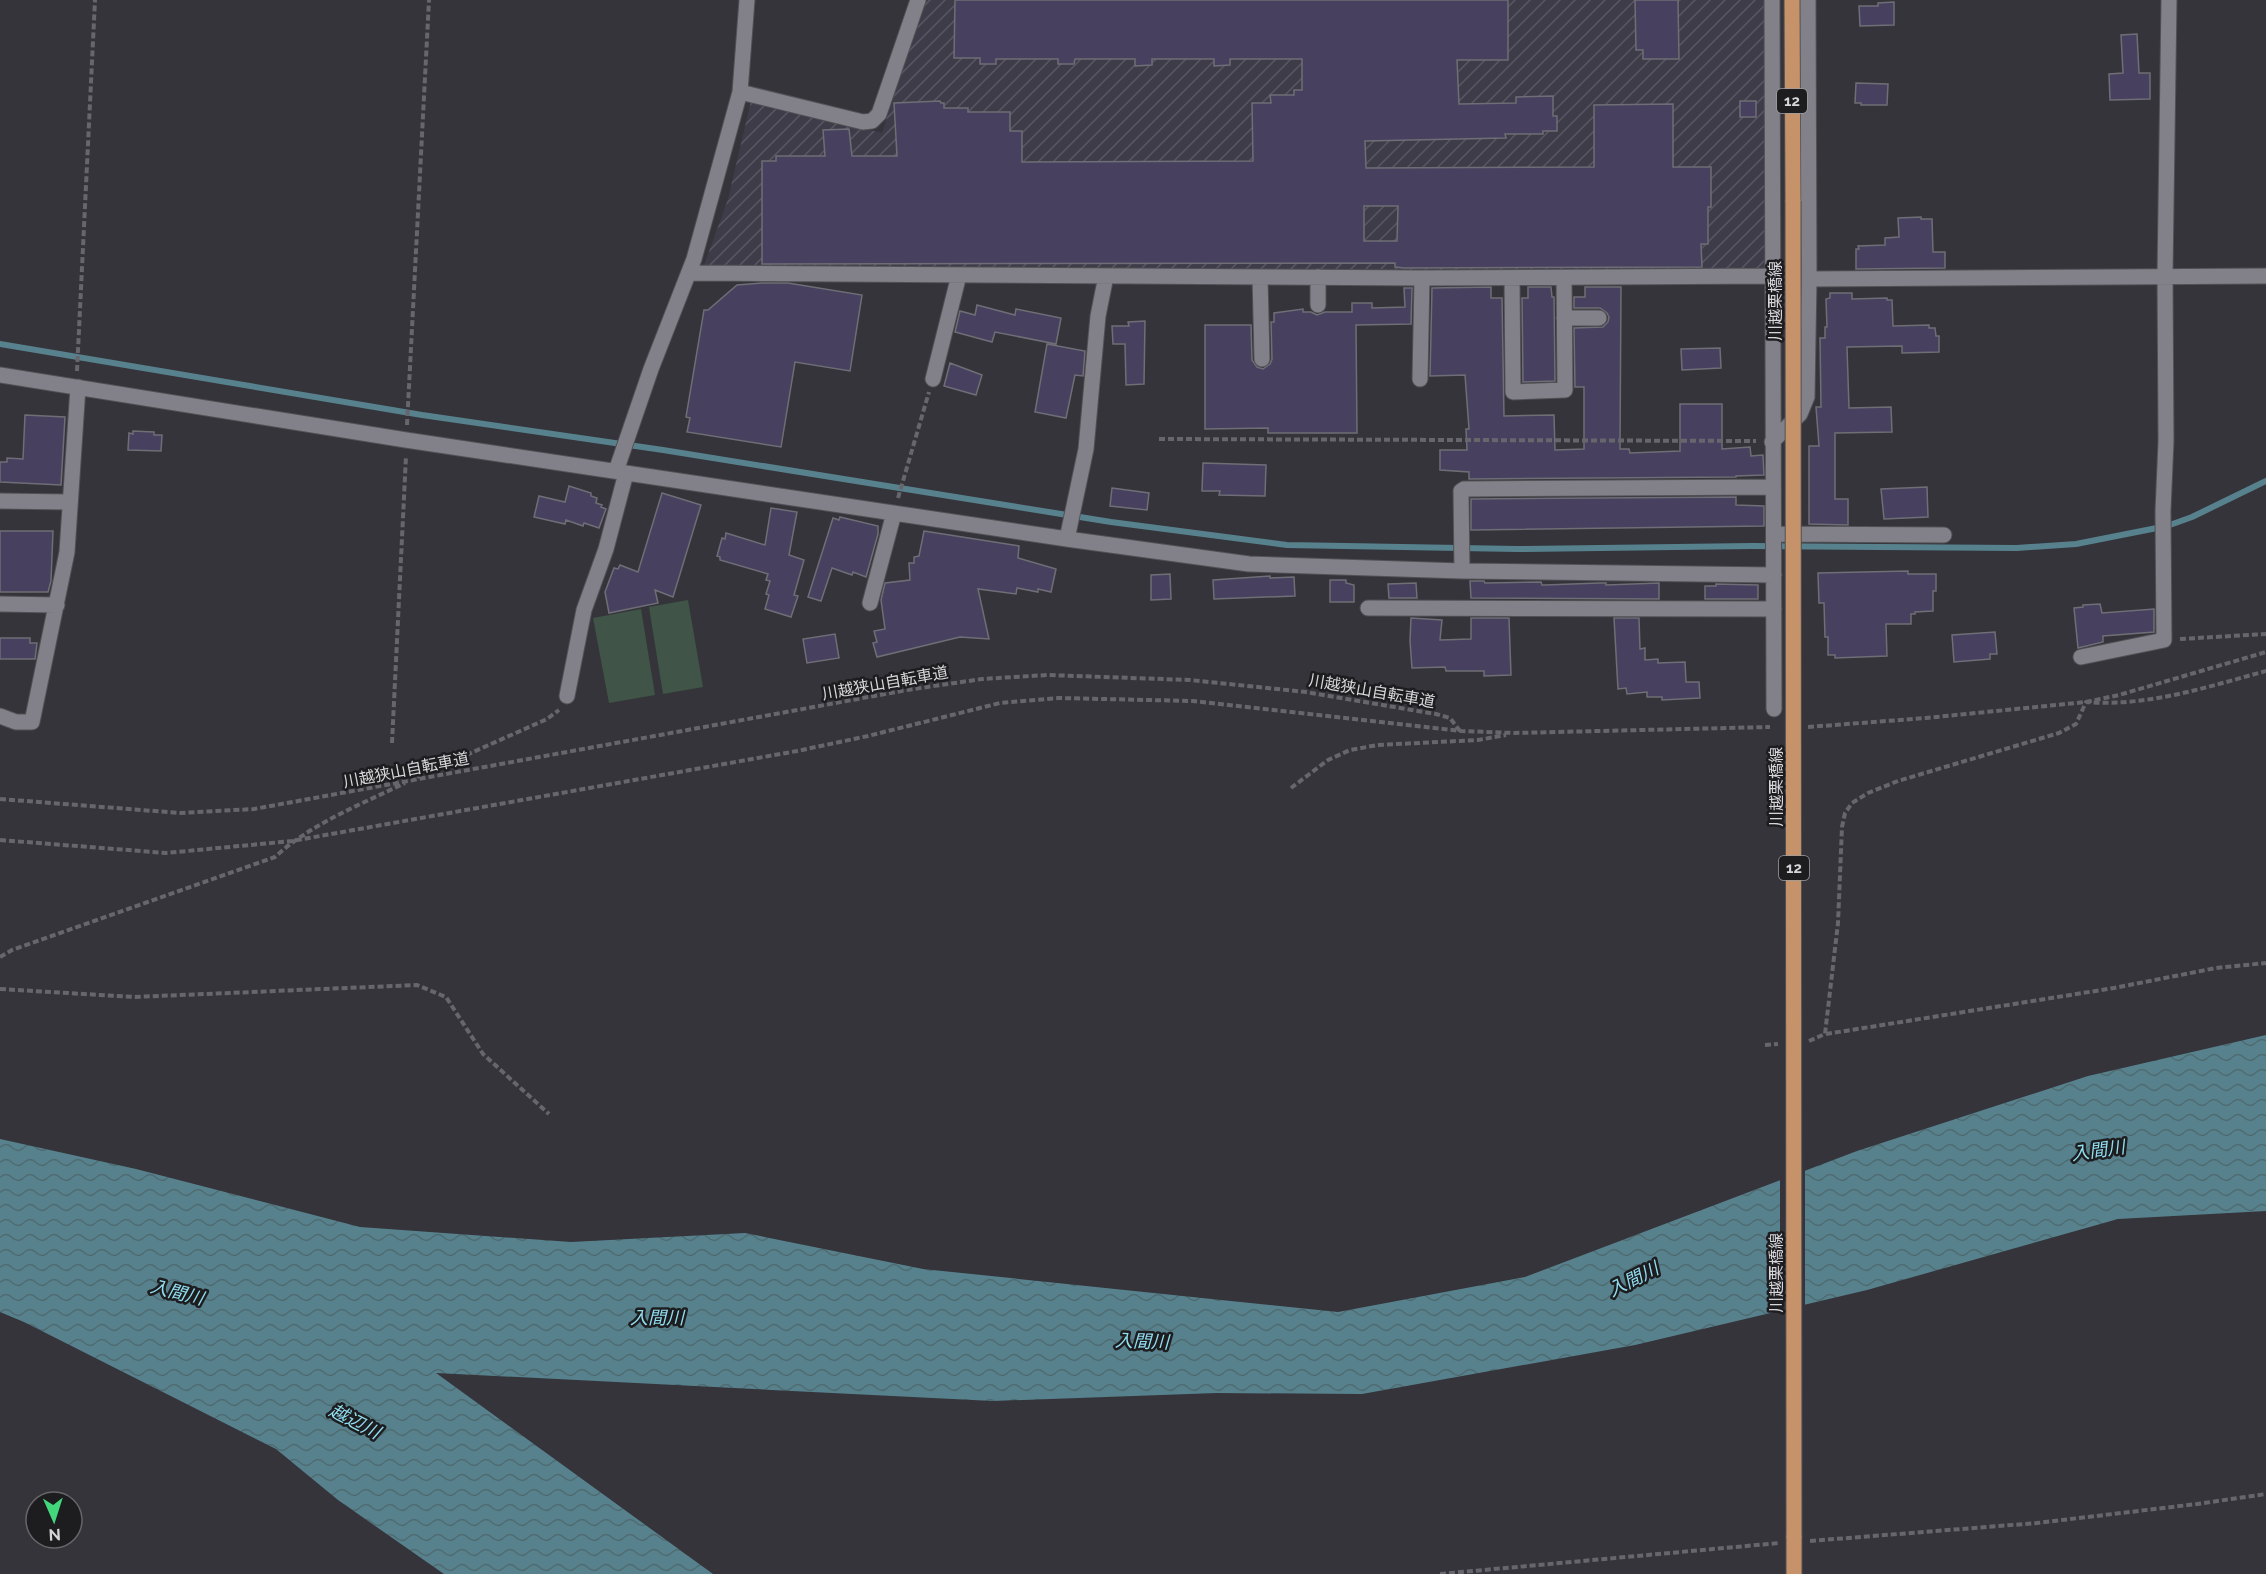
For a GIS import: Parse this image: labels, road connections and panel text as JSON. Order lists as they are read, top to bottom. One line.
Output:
{"streets":{"main road":["12","川越栗橋線"],"path":["川越狭山自転車道"]},"water":["入間川","越辺川"],"north":"bottom"}
